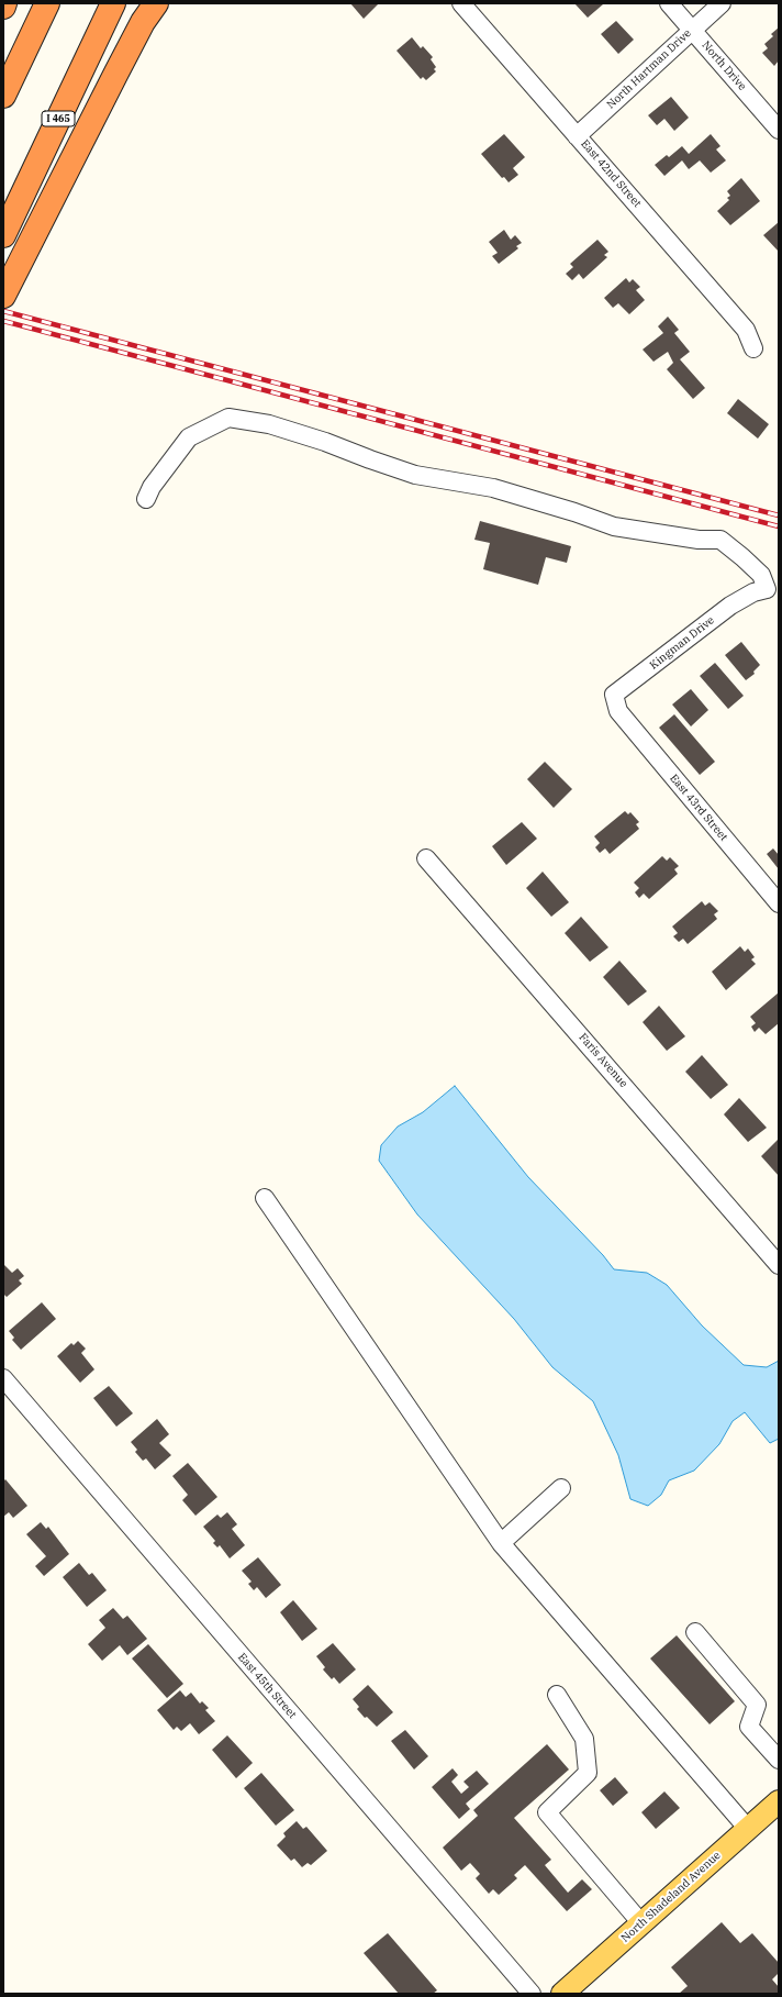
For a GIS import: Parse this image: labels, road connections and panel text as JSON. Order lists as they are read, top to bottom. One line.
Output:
{"streets":{"highway":["I 465"],"main road":["North Shadeland Avenue"],"street":["North Drive","North Hartman Drive","East 42nd Street","Kingman Drive","East 43rd Street","Faris Avenue","East 45th Street"]},"crossings":[["North Drive","North Hartman Drive"],["North Hartman Drive","East 42nd Street"],["Kingman Drive","East 43rd Street"]]}
